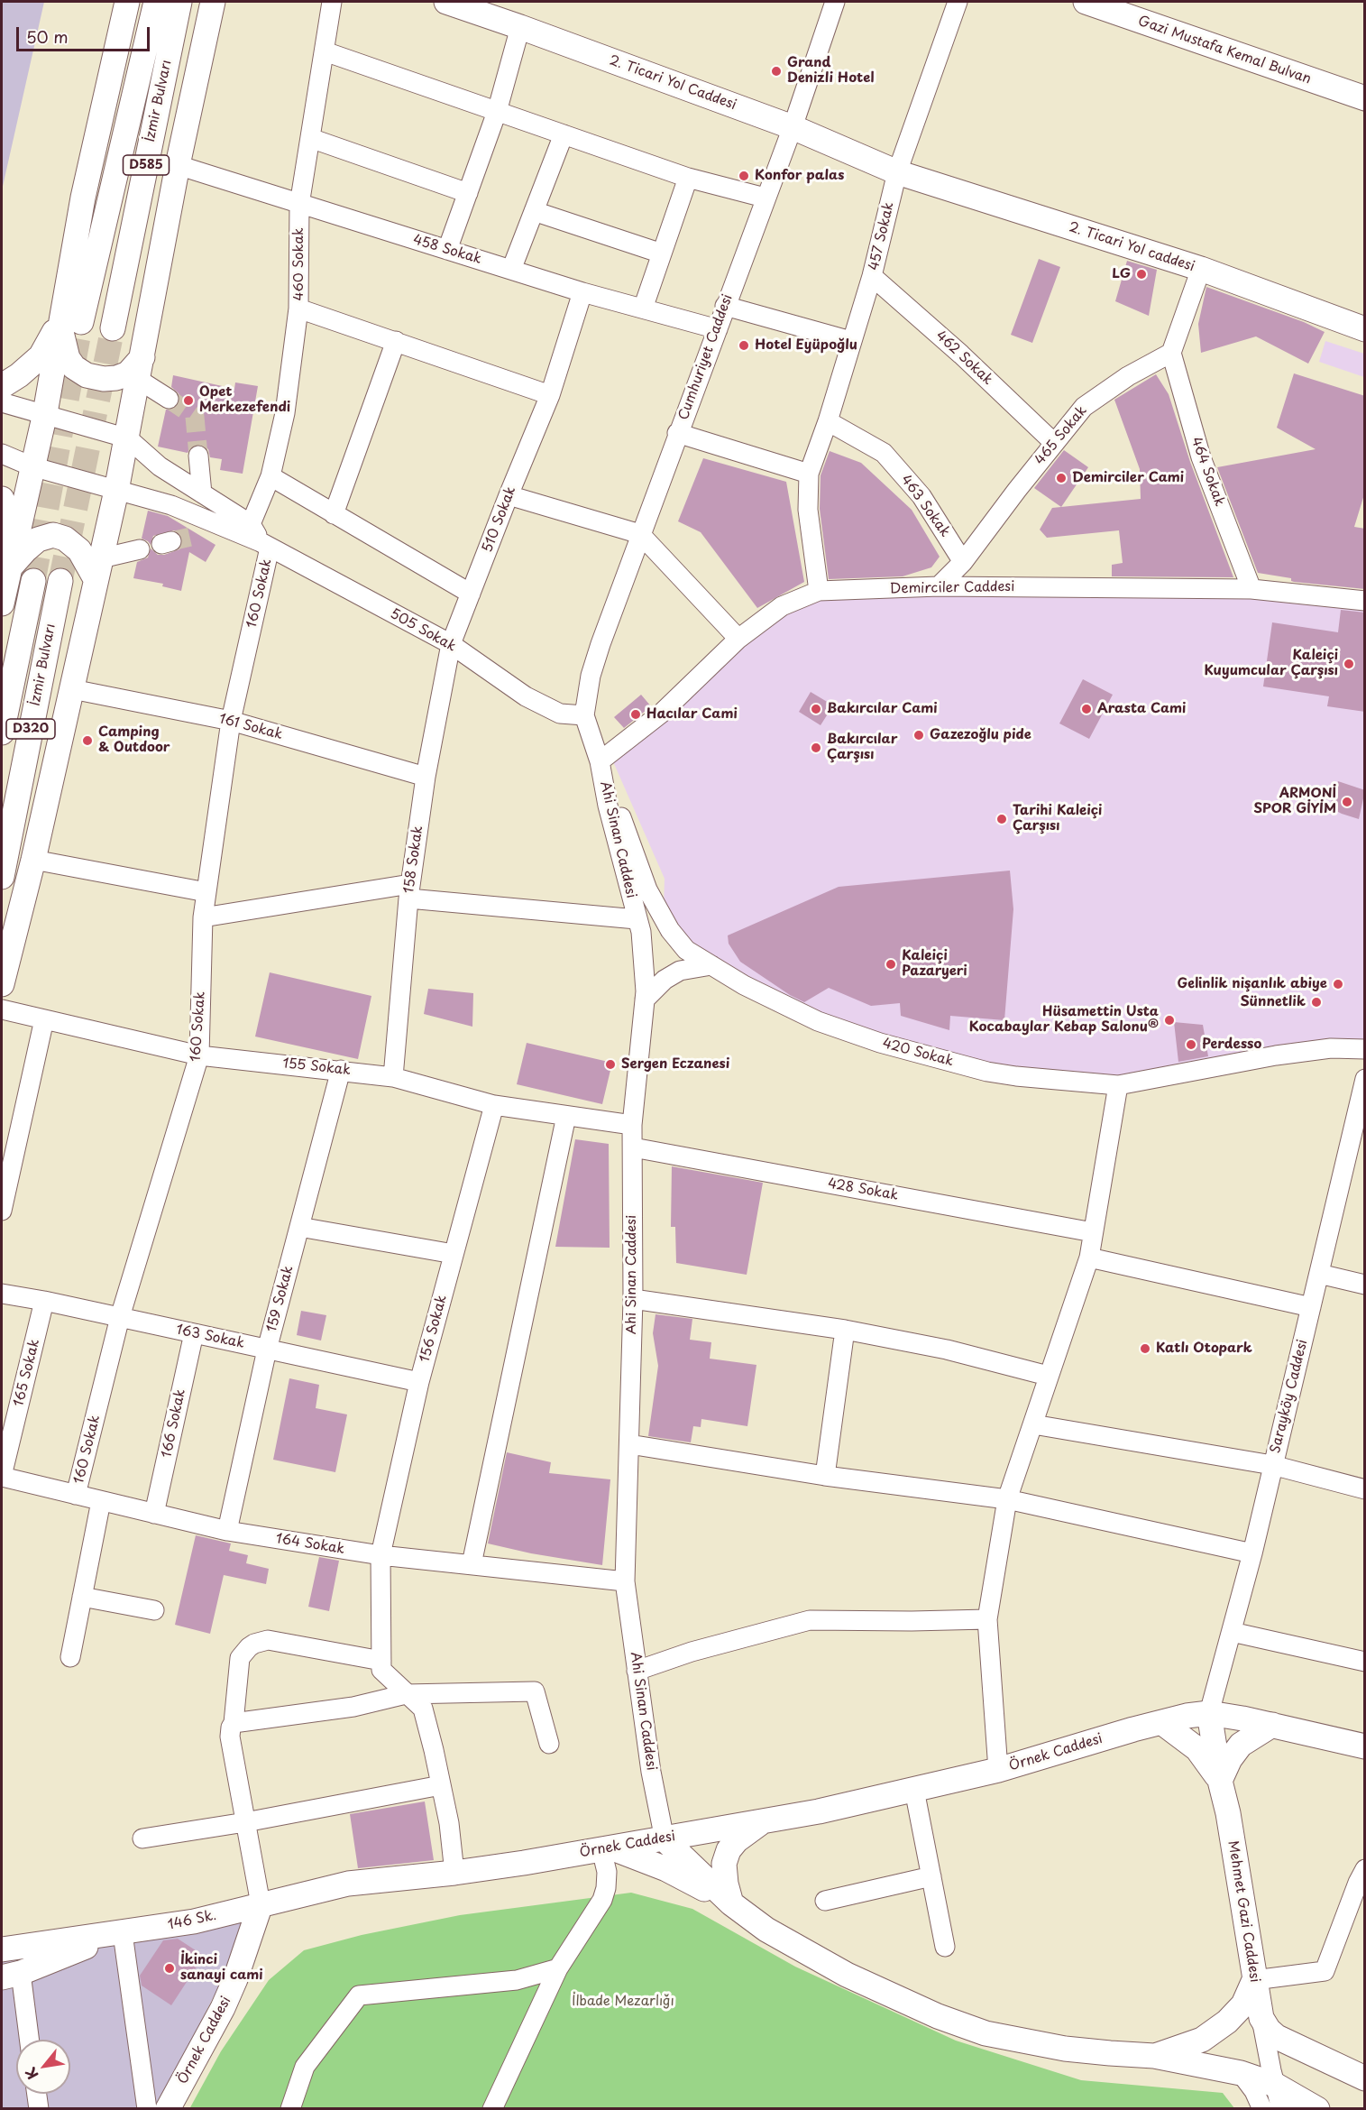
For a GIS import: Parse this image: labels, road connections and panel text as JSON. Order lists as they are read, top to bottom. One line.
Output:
{"streets":{"main road":["Gazi Mustafa Kemal Bulvan","2. Ticari Yol Caddesi","İzmir Bulvarı","D585","2. Ticari Yol caddesi","D320","Örnek Caddesi","Mehmet Gazi Caddesi","146 Sk."],"street":["457 Sokak","458 Sokak","460 Sokak","Cumhuriyet Caddesi","462 Sokak","465 Sokak","464 Sokak","463 Sokak","510 Sokak","Demirciler Caddesi","160 Sokak","505 Sokak","161 Sokak","Ahi Sinan Caddesi","158 Sokak","420 Sokak","155 Sokak","428 Sokak","159 Sokak","156 Sokak","163 Sokak","165 Sokak","Sarayköy Caddesi","166 Sokak","164 Sokak"]},"crossings":[["2. Ticari Yol Caddesi","457 Sokak"],["2. Ticari Yol Caddesi","2. Ticari Yol caddesi"],["2. Ticari Yol Caddesi","Cumhuriyet Caddesi"],["457 Sokak","2. Ticari Yol caddesi"],["457 Sokak","462 Sokak"],["457 Sokak","463 Sokak"],["457 Sokak","Demirciler Caddesi"],["458 Sokak","460 Sokak"],["458 Sokak","Cumhuriyet Caddesi"],["458 Sokak","510 Sokak"],["Cumhuriyet Caddesi","505 Sokak"],["Cumhuriyet Caddesi","Ahi Sinan Caddesi"],["462 Sokak","465 Sokak"],["465 Sokak","464 Sokak"],["465 Sokak","463 Sokak"],["465 Sokak","Demirciler Caddesi"],["464 Sokak","Demirciler Caddesi"],["510 Sokak","505 Sokak"],["510 Sokak","158 Sokak"],["Demirciler Caddesi","Ahi Sinan Caddesi"],["Demirciler Caddesi","420 Sokak"],["160 Sokak","505 Sokak"],["160 Sokak","161 Sokak"],["160 Sokak","155 Sokak"],["160 Sokak","163 Sokak"],["160 Sokak","164 Sokak"],["505 Sokak","Ahi Sinan Caddesi"],["505 Sokak","158 Sokak"],["161 Sokak","158 Sokak"],["Ahi Sinan Caddesi","420 Sokak"],["Ahi Sinan Caddesi","155 Sokak"],["Ahi Sinan Caddesi","428 Sokak"],["Ahi Sinan Caddesi","164 Sokak"],["Ahi Sinan Caddesi","Örnek Caddesi"],["158 Sokak","155 Sokak"],["155 Sokak","159 Sokak"],["155 Sokak","156 Sokak"],["159 Sokak","163 Sokak"],["159 Sokak","164 Sokak"],["156 Sokak","163 Sokak"],["156 Sokak","164 Sokak"],["163 Sokak","165 Sokak"],["163 Sokak","166 Sokak"],["165 Sokak","164 Sokak"],["Sarayköy Caddesi","Örnek Caddesi"],["Sarayköy Caddesi","Mehmet Gazi Caddesi"],["166 Sokak","164 Sokak"],["Örnek Caddesi","Mehmet Gazi Caddesi"],["Örnek Caddesi","146 Sk."]],"parks":["İlbade Mezarlığı"],"places":["Grand Denizli Hotel","Konfor palas","LG","Hotel Eyüpoğlu","Opet Merkezefendi","Demirciler Cami","Kaleiçi Kuyumcular Çarşısı","Bakırcılar Cami","Arasta Cami","Hacılar Cami","Gazezoğlu pide","Camping & Outdoor","Bakırcılar Çarşısı","ARMONİ SPOR GİYİM","Tarihi Kaleiçi Çarşısı","Kaleiçi Pazaryeri","Gelinlik nişanlık abiye","Sünnetlik","Hüsamettin Usta Kocabaylar Kebap Salonu®","Perdesso","Sergen Eczanesi","Katlı Otopark","İkinci sanayi cami"],"scale_bar":"50 m","north":"bottom left"}
